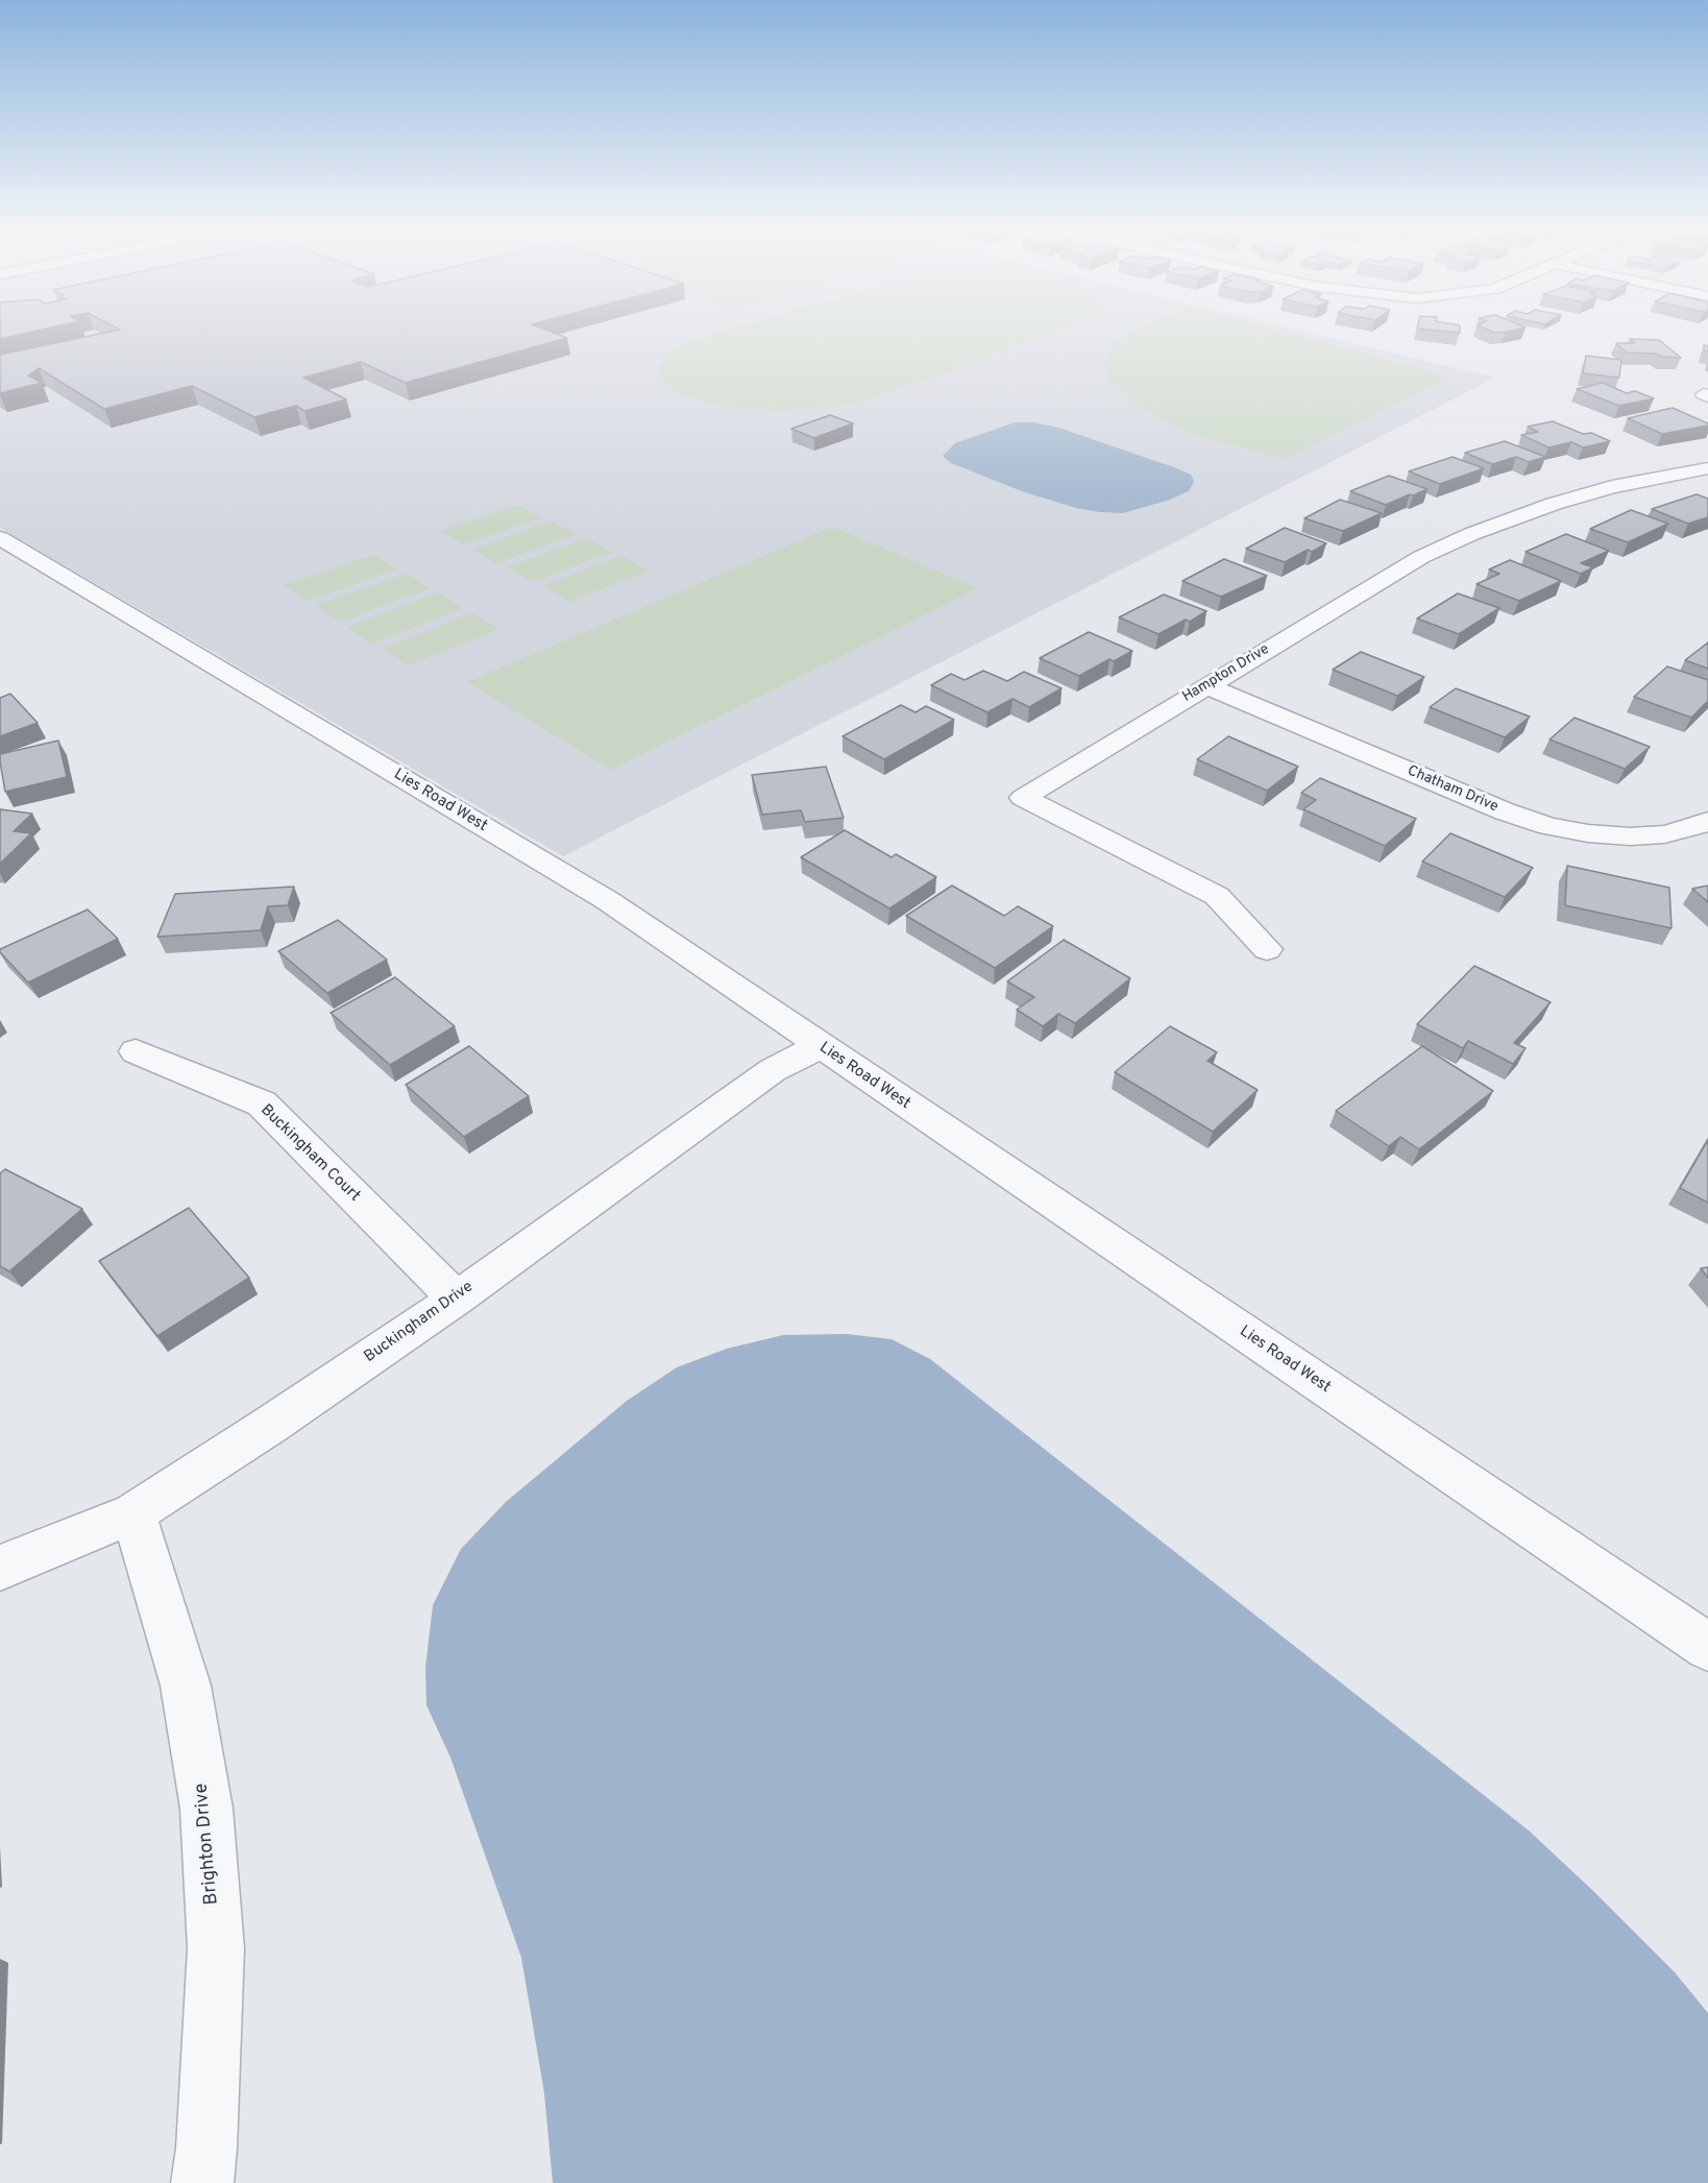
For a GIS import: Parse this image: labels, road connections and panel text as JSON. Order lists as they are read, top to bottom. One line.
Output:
{"streets":{"street":["Hampton Drive","Chatham Drive","Lies Road West","Buckingham Court","Buckingham Drive","Brighton Drive"]},"crossings":[["Hampton Drive","Chatham Drive"],["Lies Road West","Buckingham Drive"],["Buckingham Court","Buckingham Drive"],["Buckingham Drive","Brighton Drive"]]}
